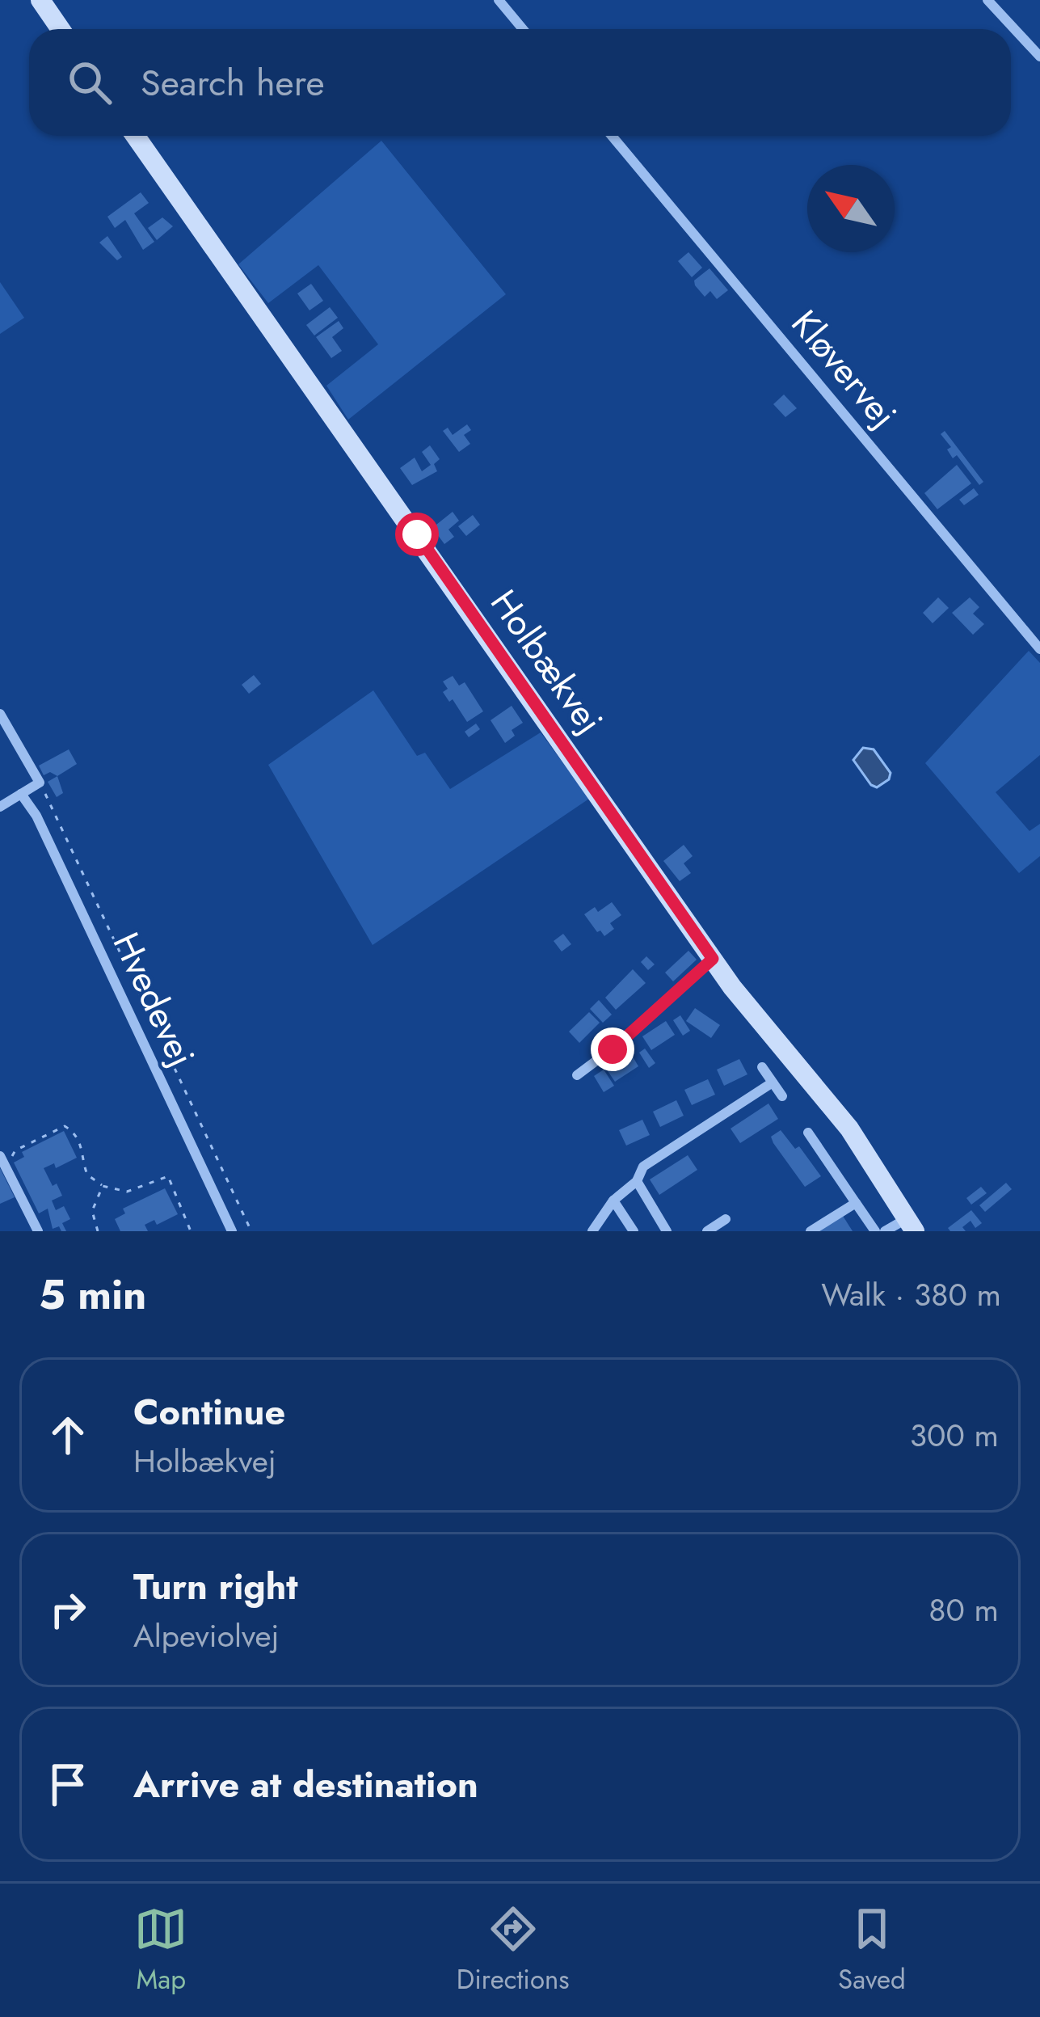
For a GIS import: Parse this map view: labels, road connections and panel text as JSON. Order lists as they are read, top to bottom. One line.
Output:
{"streets":{"street":["Kløvervej","Holbækvej","Hvedevej"]},"north":"top left","page":{"search":"Search here","heading":["5 min","Walk · 380 m"],"list":[["Continue","Holbækvej","300 m"],["Turn right","Alpeviolvej","80 m"],"Arrive at destination"],"nav":["Map","Directions","Saved"]}}
